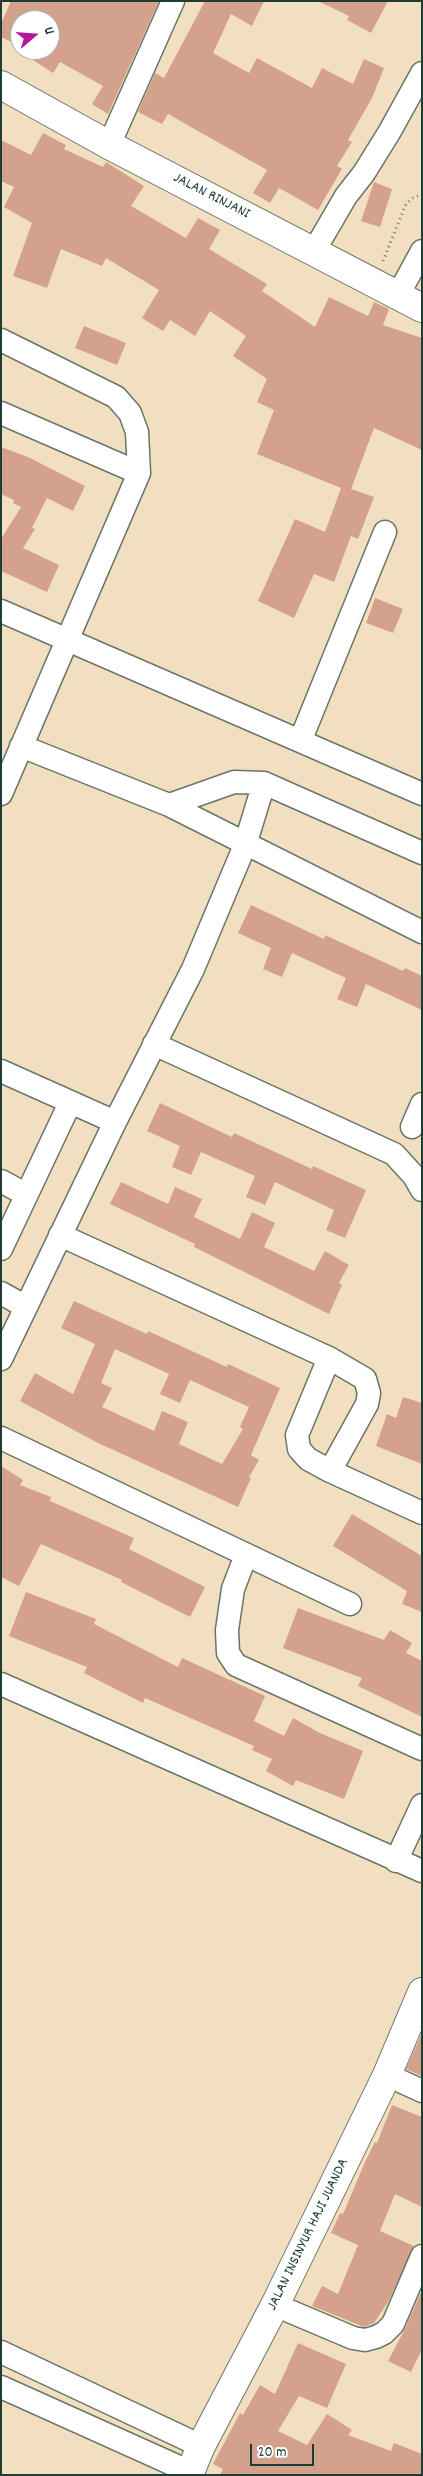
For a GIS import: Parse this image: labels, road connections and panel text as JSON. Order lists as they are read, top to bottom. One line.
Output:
{"streets":{"street":["JALAN RINJANI","JALAN INSINYUR HAJI JUANDA"]},"scale_bar":"20 m","north":"right"}
